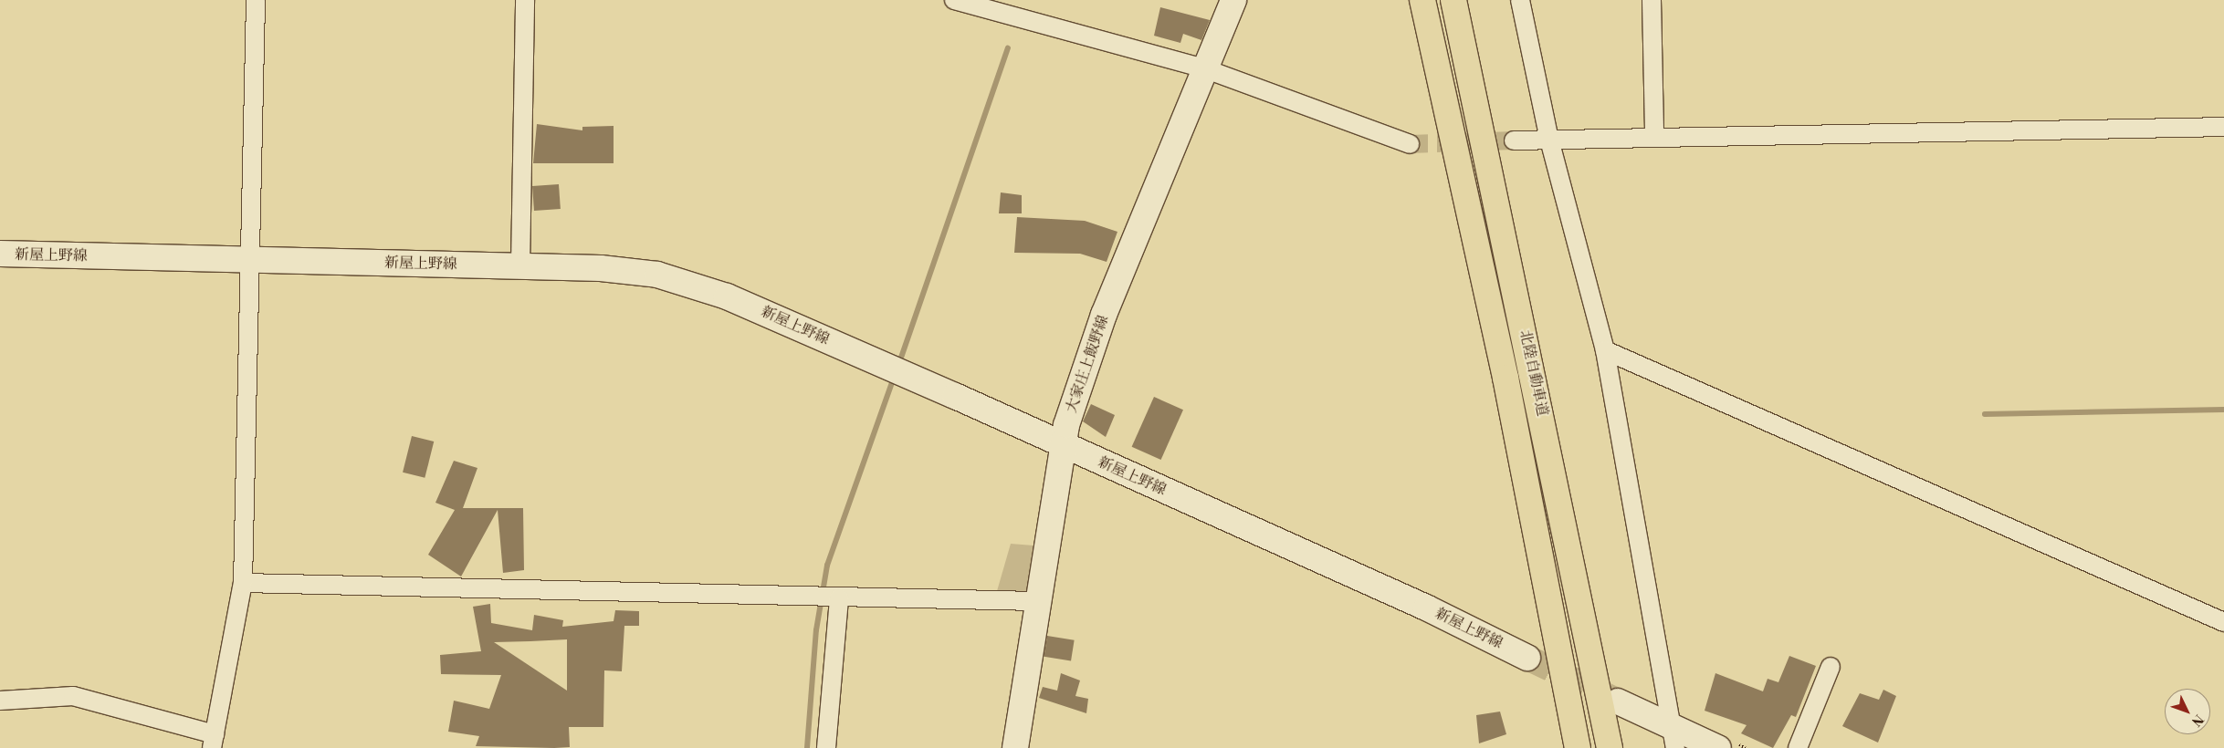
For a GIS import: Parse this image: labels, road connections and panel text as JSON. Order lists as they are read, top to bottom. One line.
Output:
{"streets":{"highway":["北陸自動車道"],"main road":["新屋上野線","大家庄上飯野線"]},"crossings":[["新屋上野線","大家庄上飯野線"]],"north":"bottom right"}
